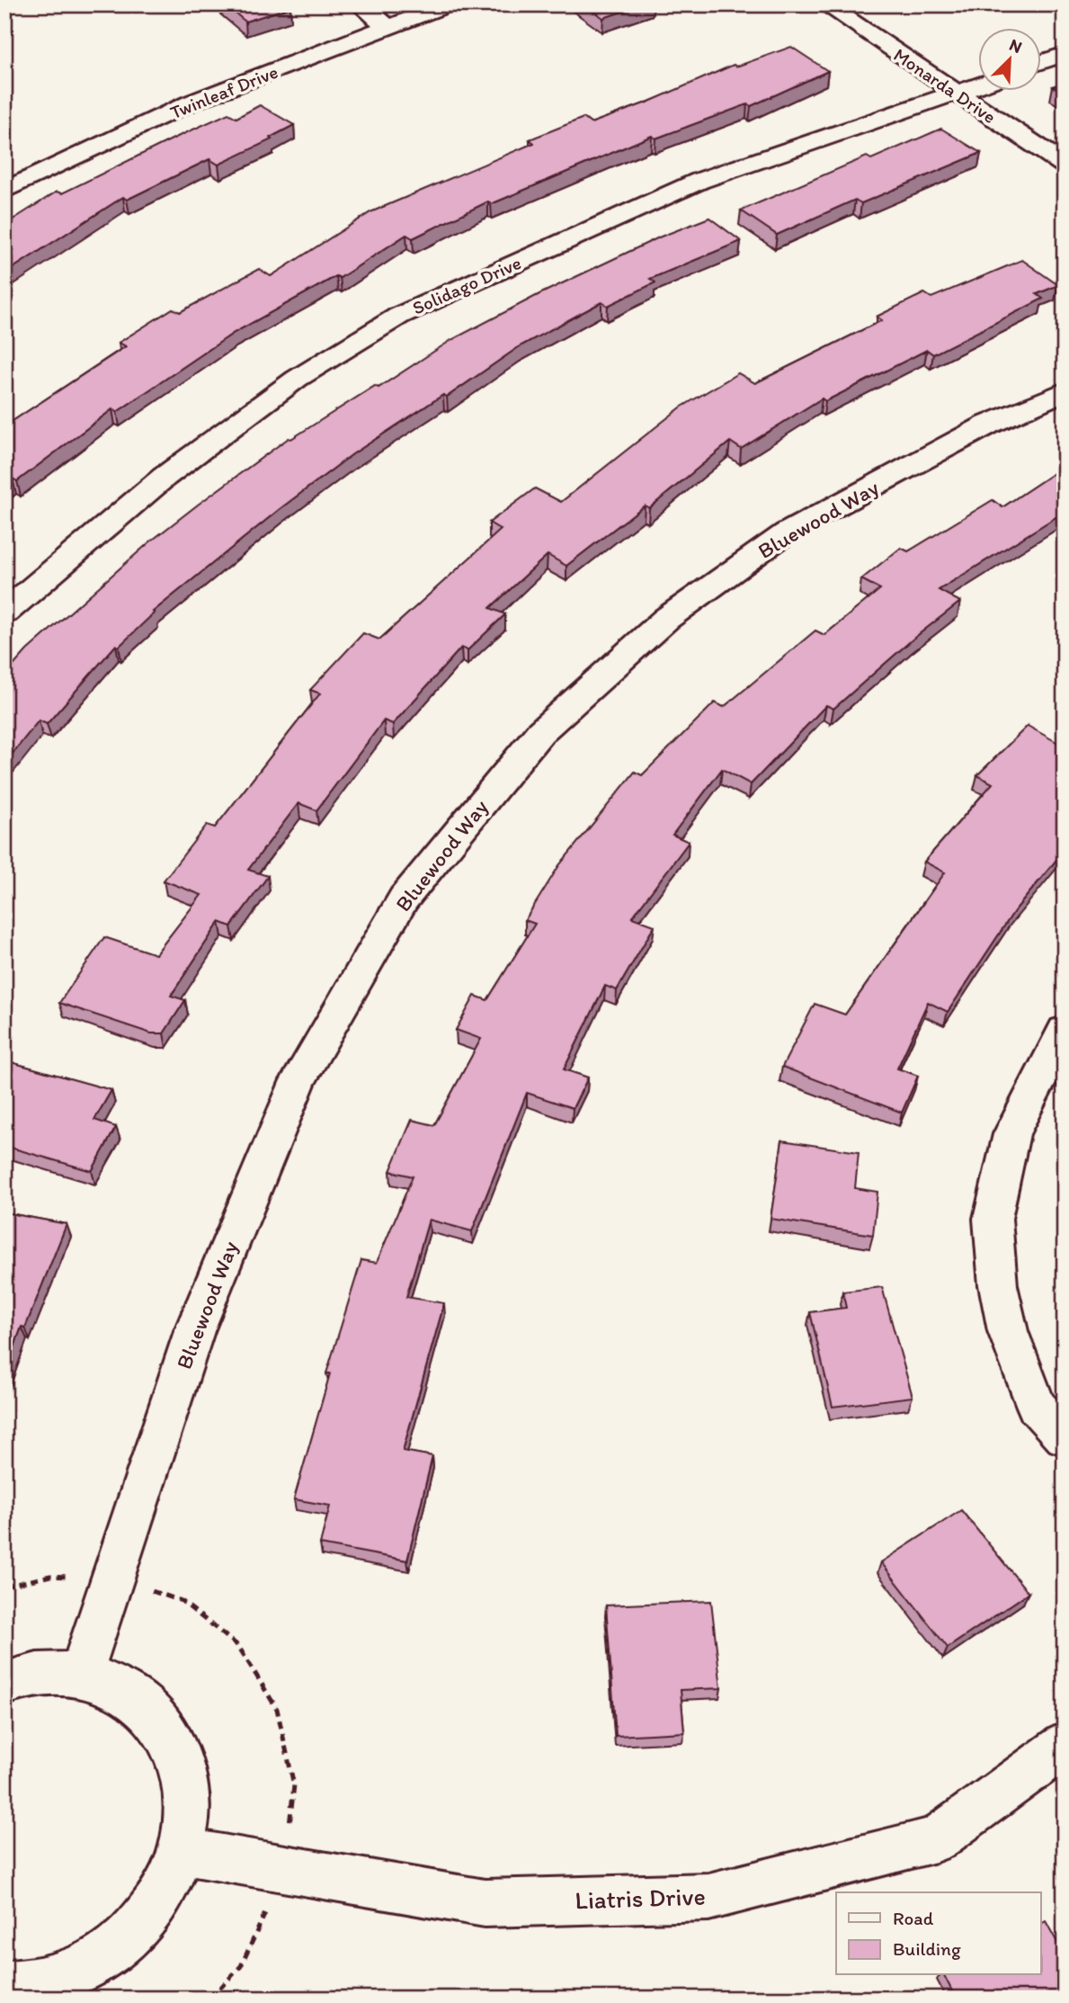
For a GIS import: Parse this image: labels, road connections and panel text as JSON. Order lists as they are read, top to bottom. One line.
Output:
{"streets":{"street":["Monarda Drive","Twinleaf Drive","Solidago Drive","Bluewood Way","Liatris Drive"]},"crossings":[["Monarda Drive","Solidago Drive"]],"legend":["Road","Building"],"north":"top right"}
